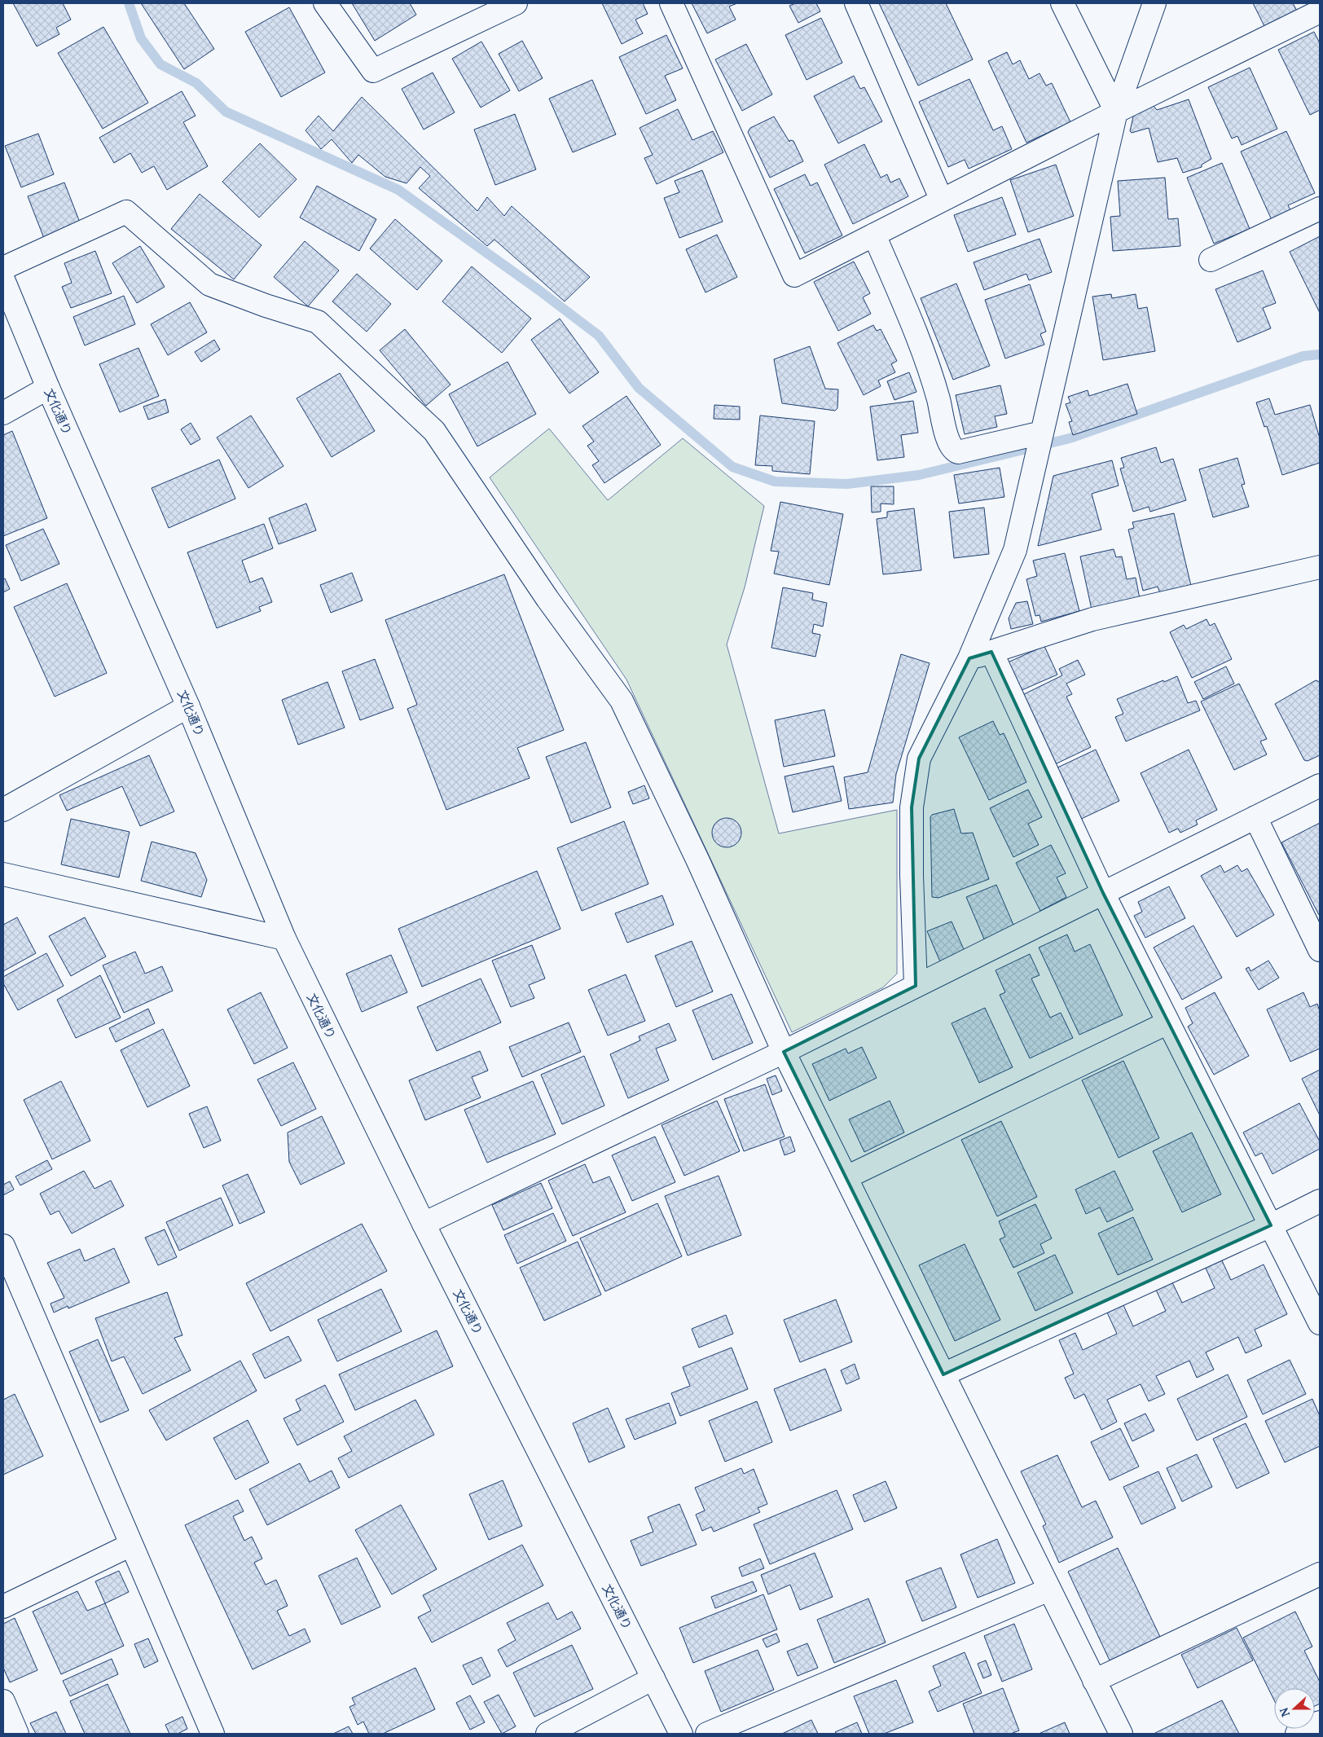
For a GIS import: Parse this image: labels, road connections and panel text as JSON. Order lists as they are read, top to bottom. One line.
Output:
{"streets":{"street":["文化通り"]},"north":"left"}
